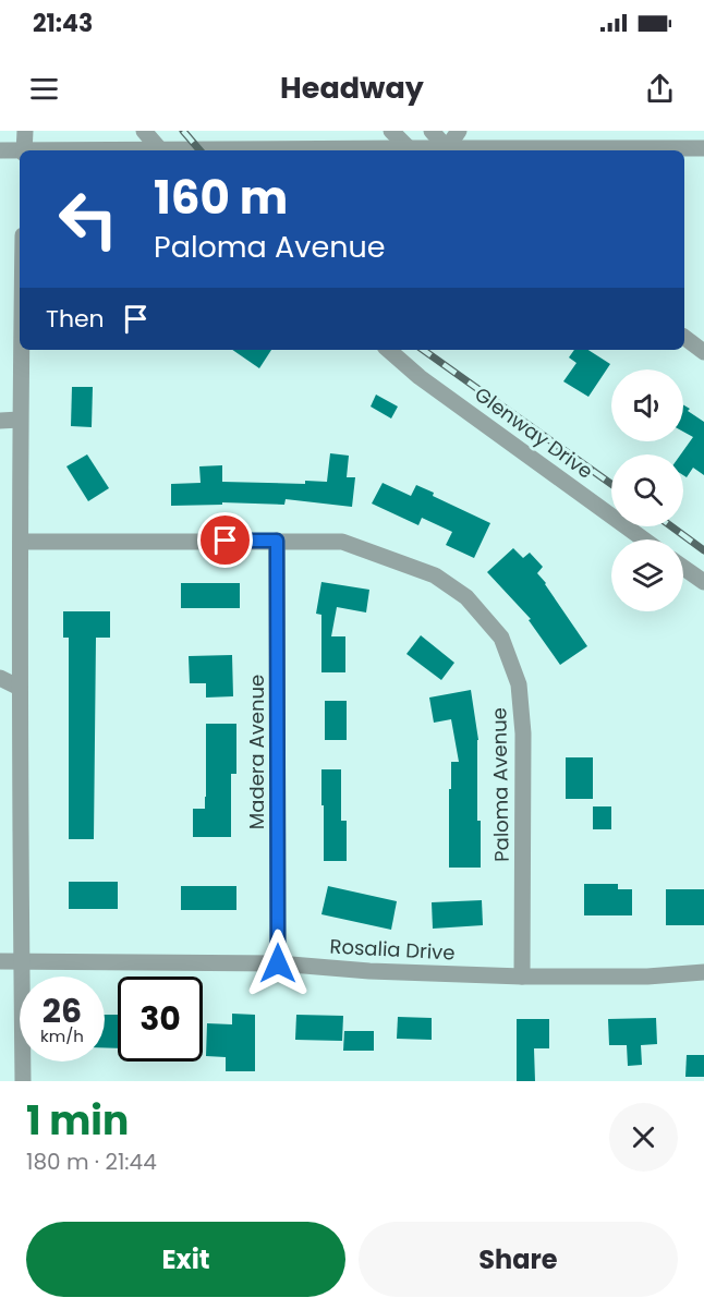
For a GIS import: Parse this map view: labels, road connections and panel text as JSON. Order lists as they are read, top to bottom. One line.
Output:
{"streets":{"street":["Glenway Drive","Madera Avenue","Paloma Avenue","Rosalia Drive"]},"crossings":[["Madera Avenue","Paloma Avenue"],["Madera Avenue","Rosalia Drive"],["Paloma Avenue","Rosalia Drive"]],"page":{"status":"21:43","header":"Headway","turn":["160 m","Paloma Avenue"],"then":"Then","speed":"26 km/h","limit":"30","heading":["1 min","180 m · 21:44"],"buttons":["Exit","Share"]}}
